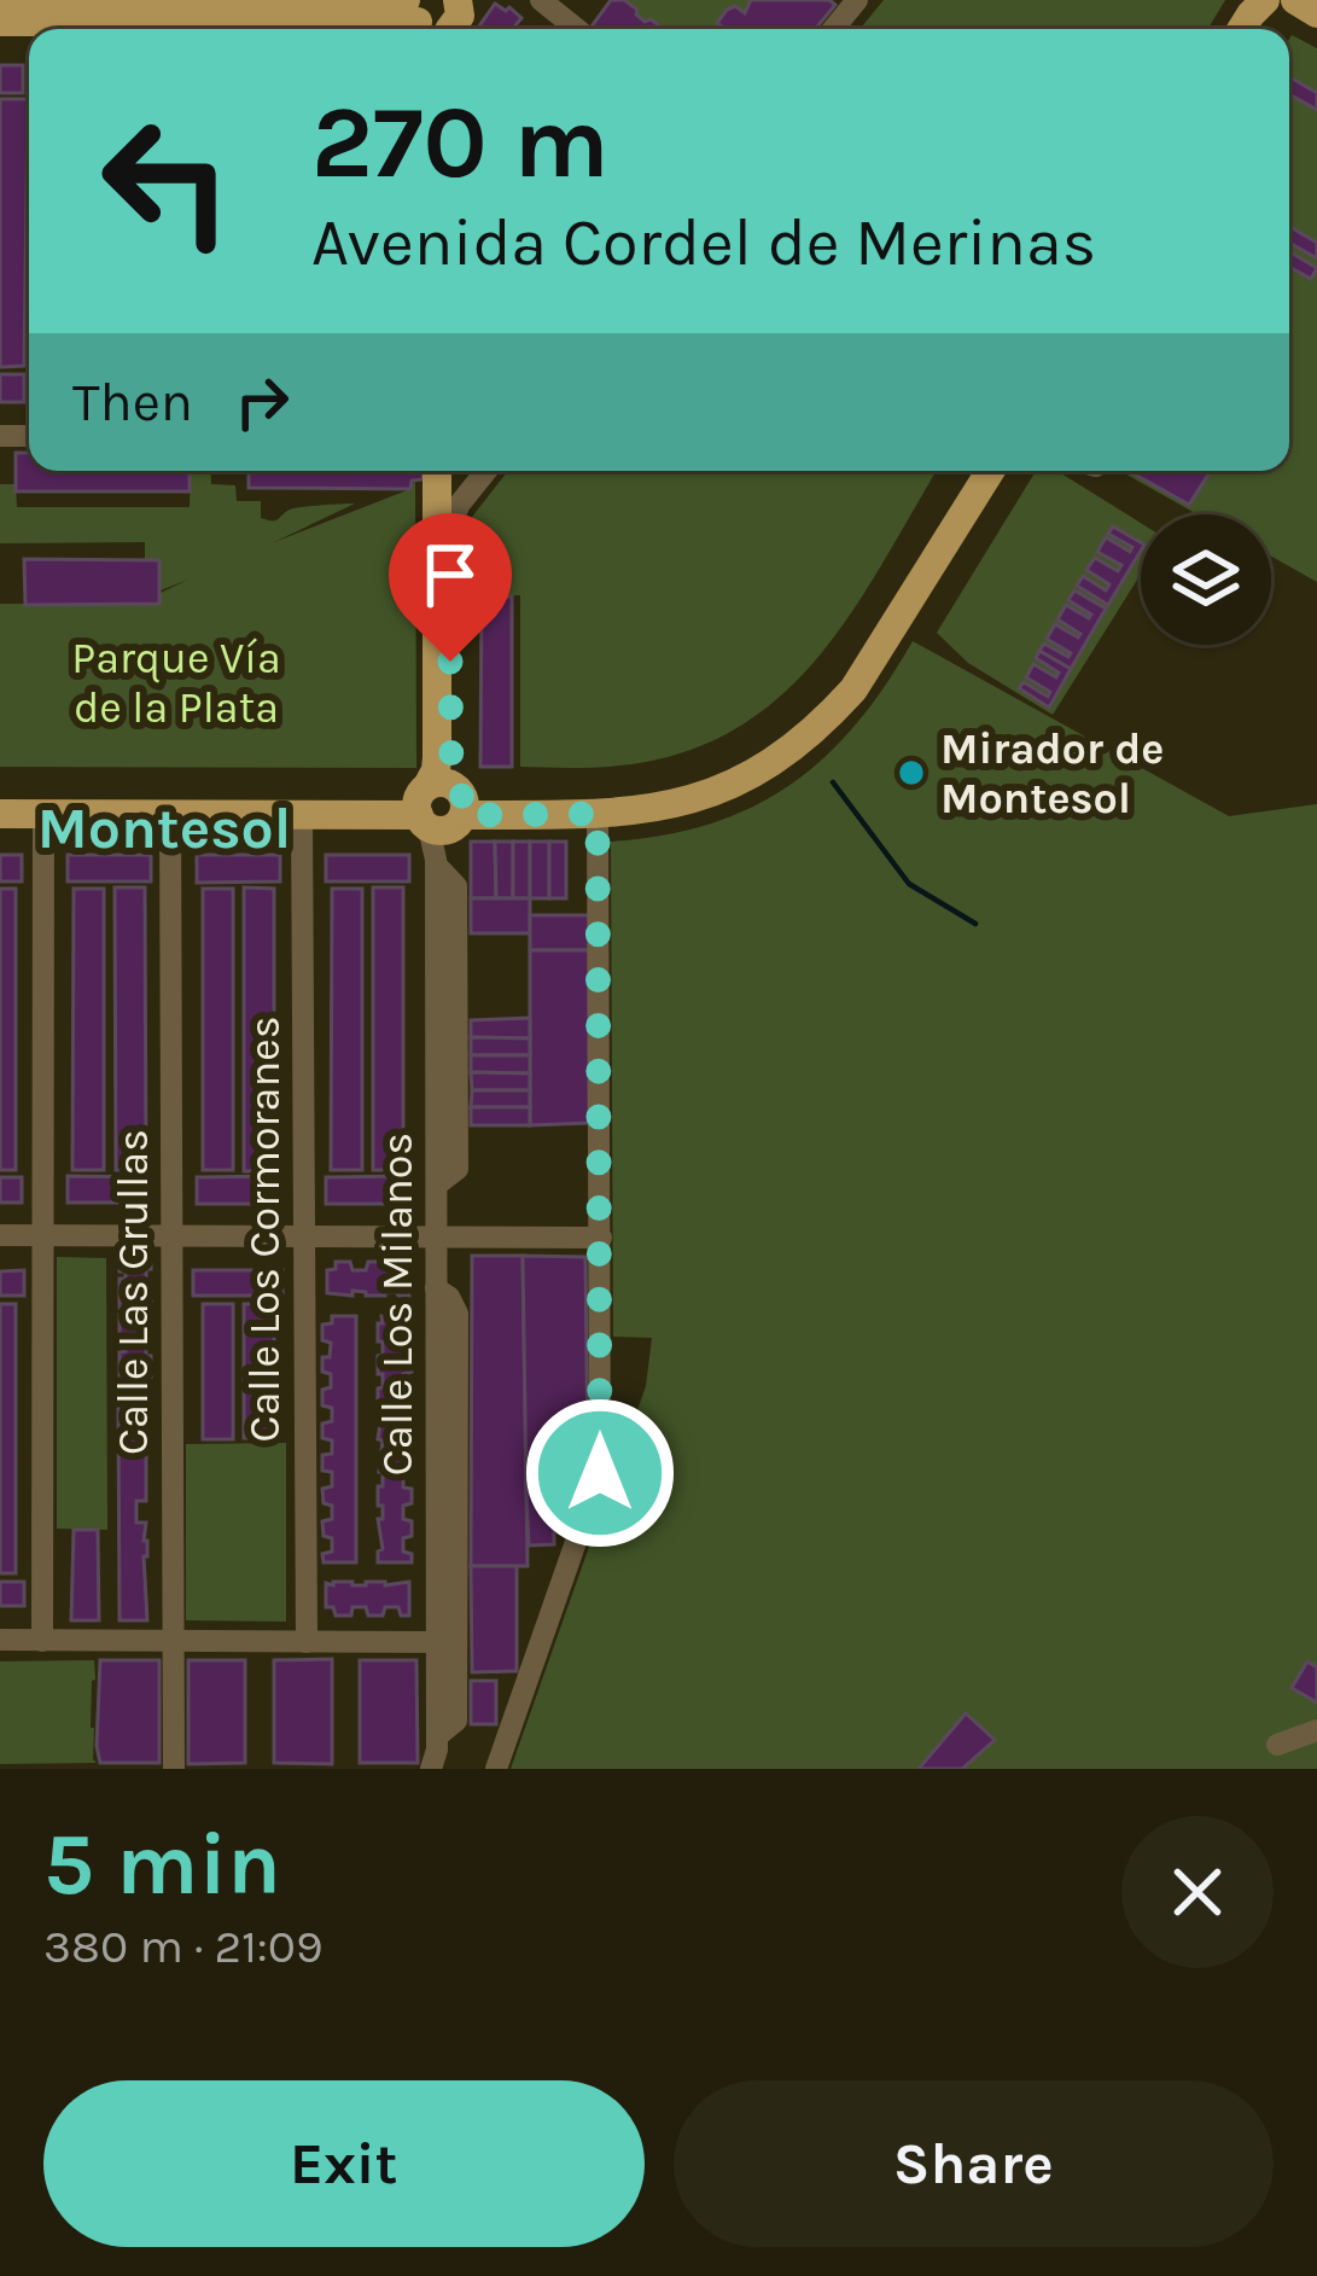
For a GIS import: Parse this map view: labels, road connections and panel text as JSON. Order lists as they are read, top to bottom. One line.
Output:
{"streets":{"street":["Calle Los Cormoranes","Calle Las Grullas","Calle Los Milanos"]},"districts":["Montesol"],"parks":["Parque Vía de la Plata"],"places":["Mirador de Montesol"],"page":{"turn":["270 m","Avenida Cordel de Merinas"],"then":"Then","heading":["5 min","380 m · 21:09"],"buttons":["Exit","Share"]}}
